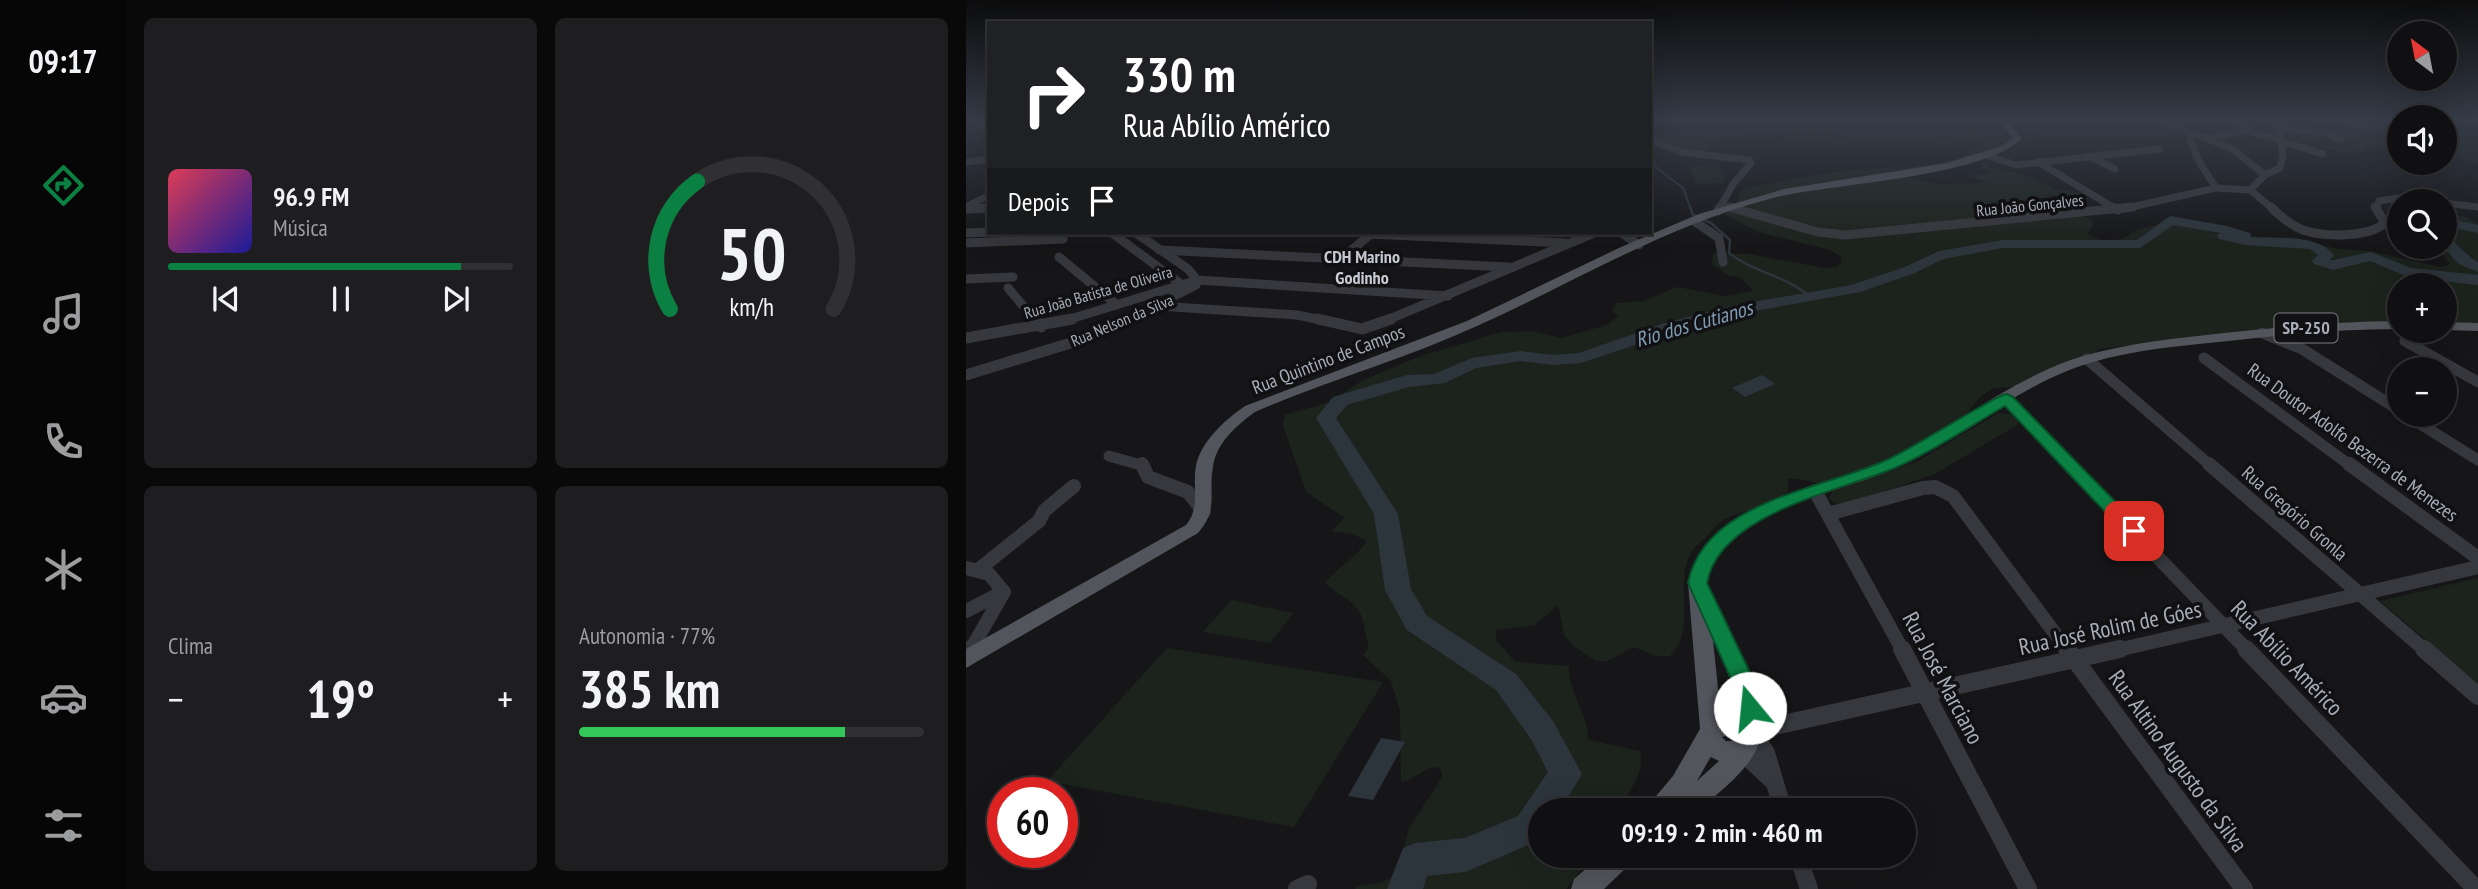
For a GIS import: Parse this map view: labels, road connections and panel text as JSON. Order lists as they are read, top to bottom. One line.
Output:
{"streets":{"main road":["SP-250","Rua Quintino de Campos"],"street":["Rua João Gonçalves","Rua João Batista de Oliveira","Rua Nelson da Silva","Rua Doutor Adolfo Bezerra de Menezes","Rua Gregório Gronla","Rua José Rolim de Góes","Rua Abílio Américo","Rua José Marciano","Rua Altino Augusto da Silva"]},"crossings":[["Rua João Gonçalves","Rua Quintino de Campos"],["Rua João Batista de Oliveira","Rua Nelson da Silva"],["SP-250","Rua Gregório Gronla"],["SP-250","Rua Abílio Américo"],["SP-250","Rua José Marciano"],["Rua Gregório Gronla","Rua José Rolim de Góes"],["Rua José Rolim de Góes","Rua Abílio Américo"],["Rua José Rolim de Góes","Rua José Marciano"],["Rua José Rolim de Góes","Rua Altino Augusto da Silva"],["Rua José Marciano","Rua Altino Augusto da Silva"]],"districts":["CDH Marino Godinho"],"water":["Rio dos Cutianos"],"north":"top left","page":{"tabs":"09:17","map_buttons":["+","−"],"turn":["330 m","Rua Abílio Américo"],"then":"Depois","song":["96.9 FM","Música"],"tile":["Clima",["Autonomia · 77%","385 km"]],"heat":["−","19°","+"],"limit":"60","trip":"09:19 · 2 min · 460 m","gauge":["50","km/h"]}}
